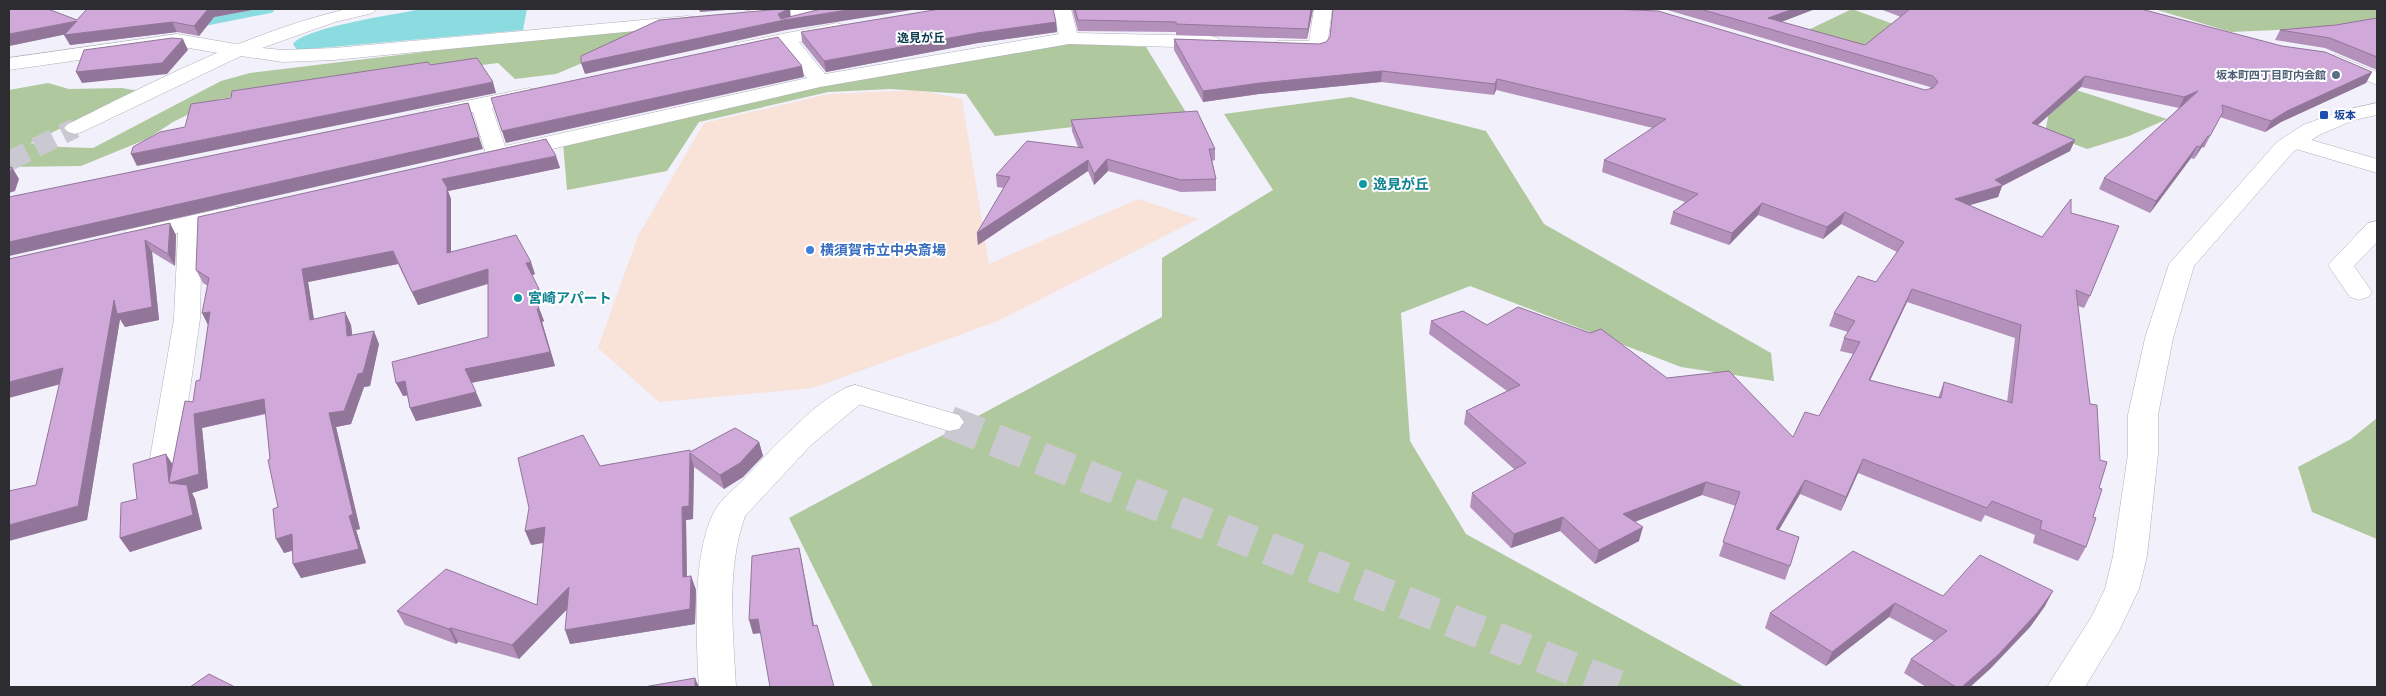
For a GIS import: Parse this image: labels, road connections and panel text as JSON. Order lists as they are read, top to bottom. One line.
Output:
{"districts":["逸見が丘"],"places":{"other":["坂本町四丁目町内会館","逸見が丘","横須賀市立中央斎場","宮崎アパート"],"transit":["坂本"]}}
